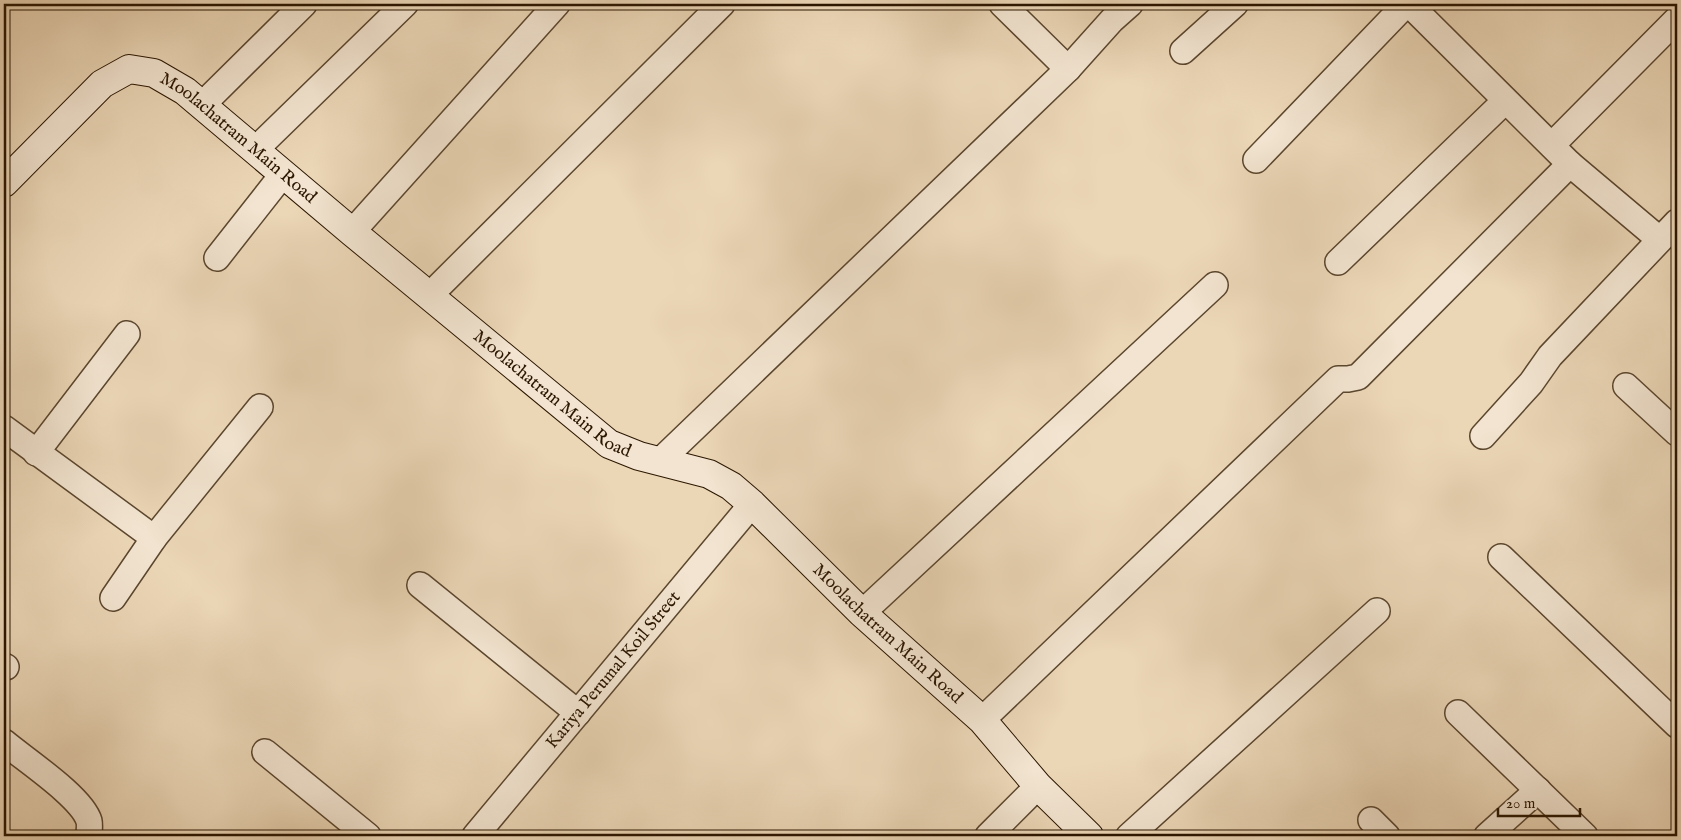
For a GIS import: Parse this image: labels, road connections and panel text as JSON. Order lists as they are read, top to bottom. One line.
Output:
{"streets":{"street":["Moolachatram Main Road","Kariya Perumal Koil Street"]},"crossings":[["Moolachatram Main Road","Kariya Perumal Koil Street"]],"scale_bar":"20 m"}
